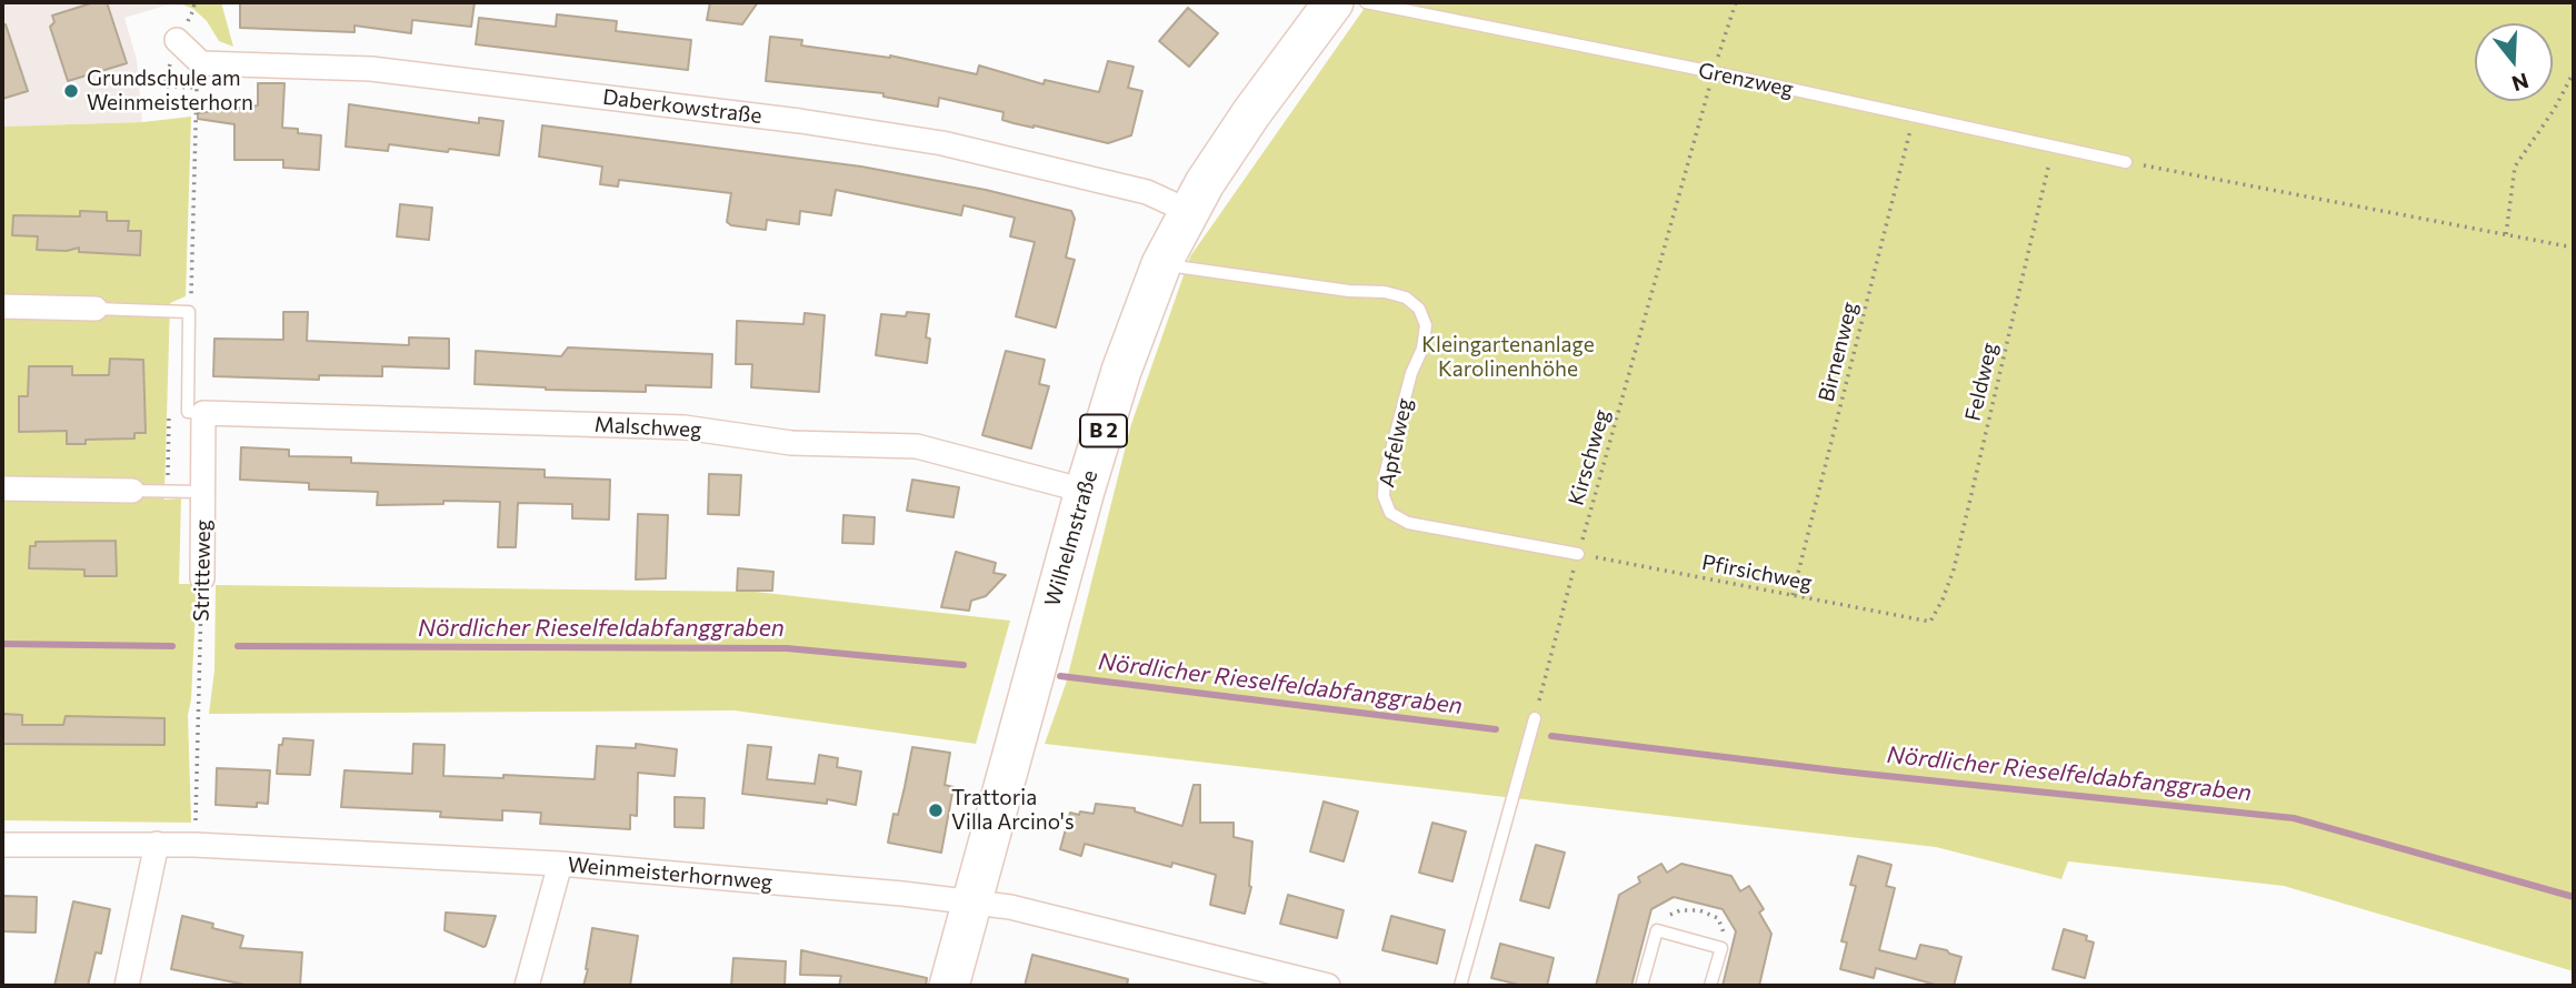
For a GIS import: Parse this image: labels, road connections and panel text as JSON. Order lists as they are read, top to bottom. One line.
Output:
{"streets":{"main road":["B 2","Wilhelmstraße"],"street":["Daberkowstraße","Malschweg","Stritteweg","Weinmeisterhornweg"],"lane":["Grenzweg","Apfelweg"],"path":["Birnenweg","Feldweg","Kirschweg","Pfirsichweg"]},"crossings":[["Grenzweg","Birnenweg"],["Grenzweg","Feldweg"],["Grenzweg","Kirschweg"],["Daberkowstraße","Wilhelmstraße"],["Birnenweg","Pfirsichweg"],["Feldweg","Pfirsichweg"],["Malschweg","Wilhelmstraße"],["Malschweg","Stritteweg"],["Apfelweg","Kirschweg"],["Apfelweg","Wilhelmstraße"],["Apfelweg","Pfirsichweg"],["Kirschweg","Pfirsichweg"],["Wilhelmstraße","Weinmeisterhornweg"],["Stritteweg","Weinmeisterhornweg"]],"water":["Nördlicher Rieselfeldabfanggraben"],"parks":["Kleingartenanlage Karolinenhöhe"],"places":["Grundschule am Weinmeisterhorn","Trattoria Villa Arcino's"],"north":"bottom"}
